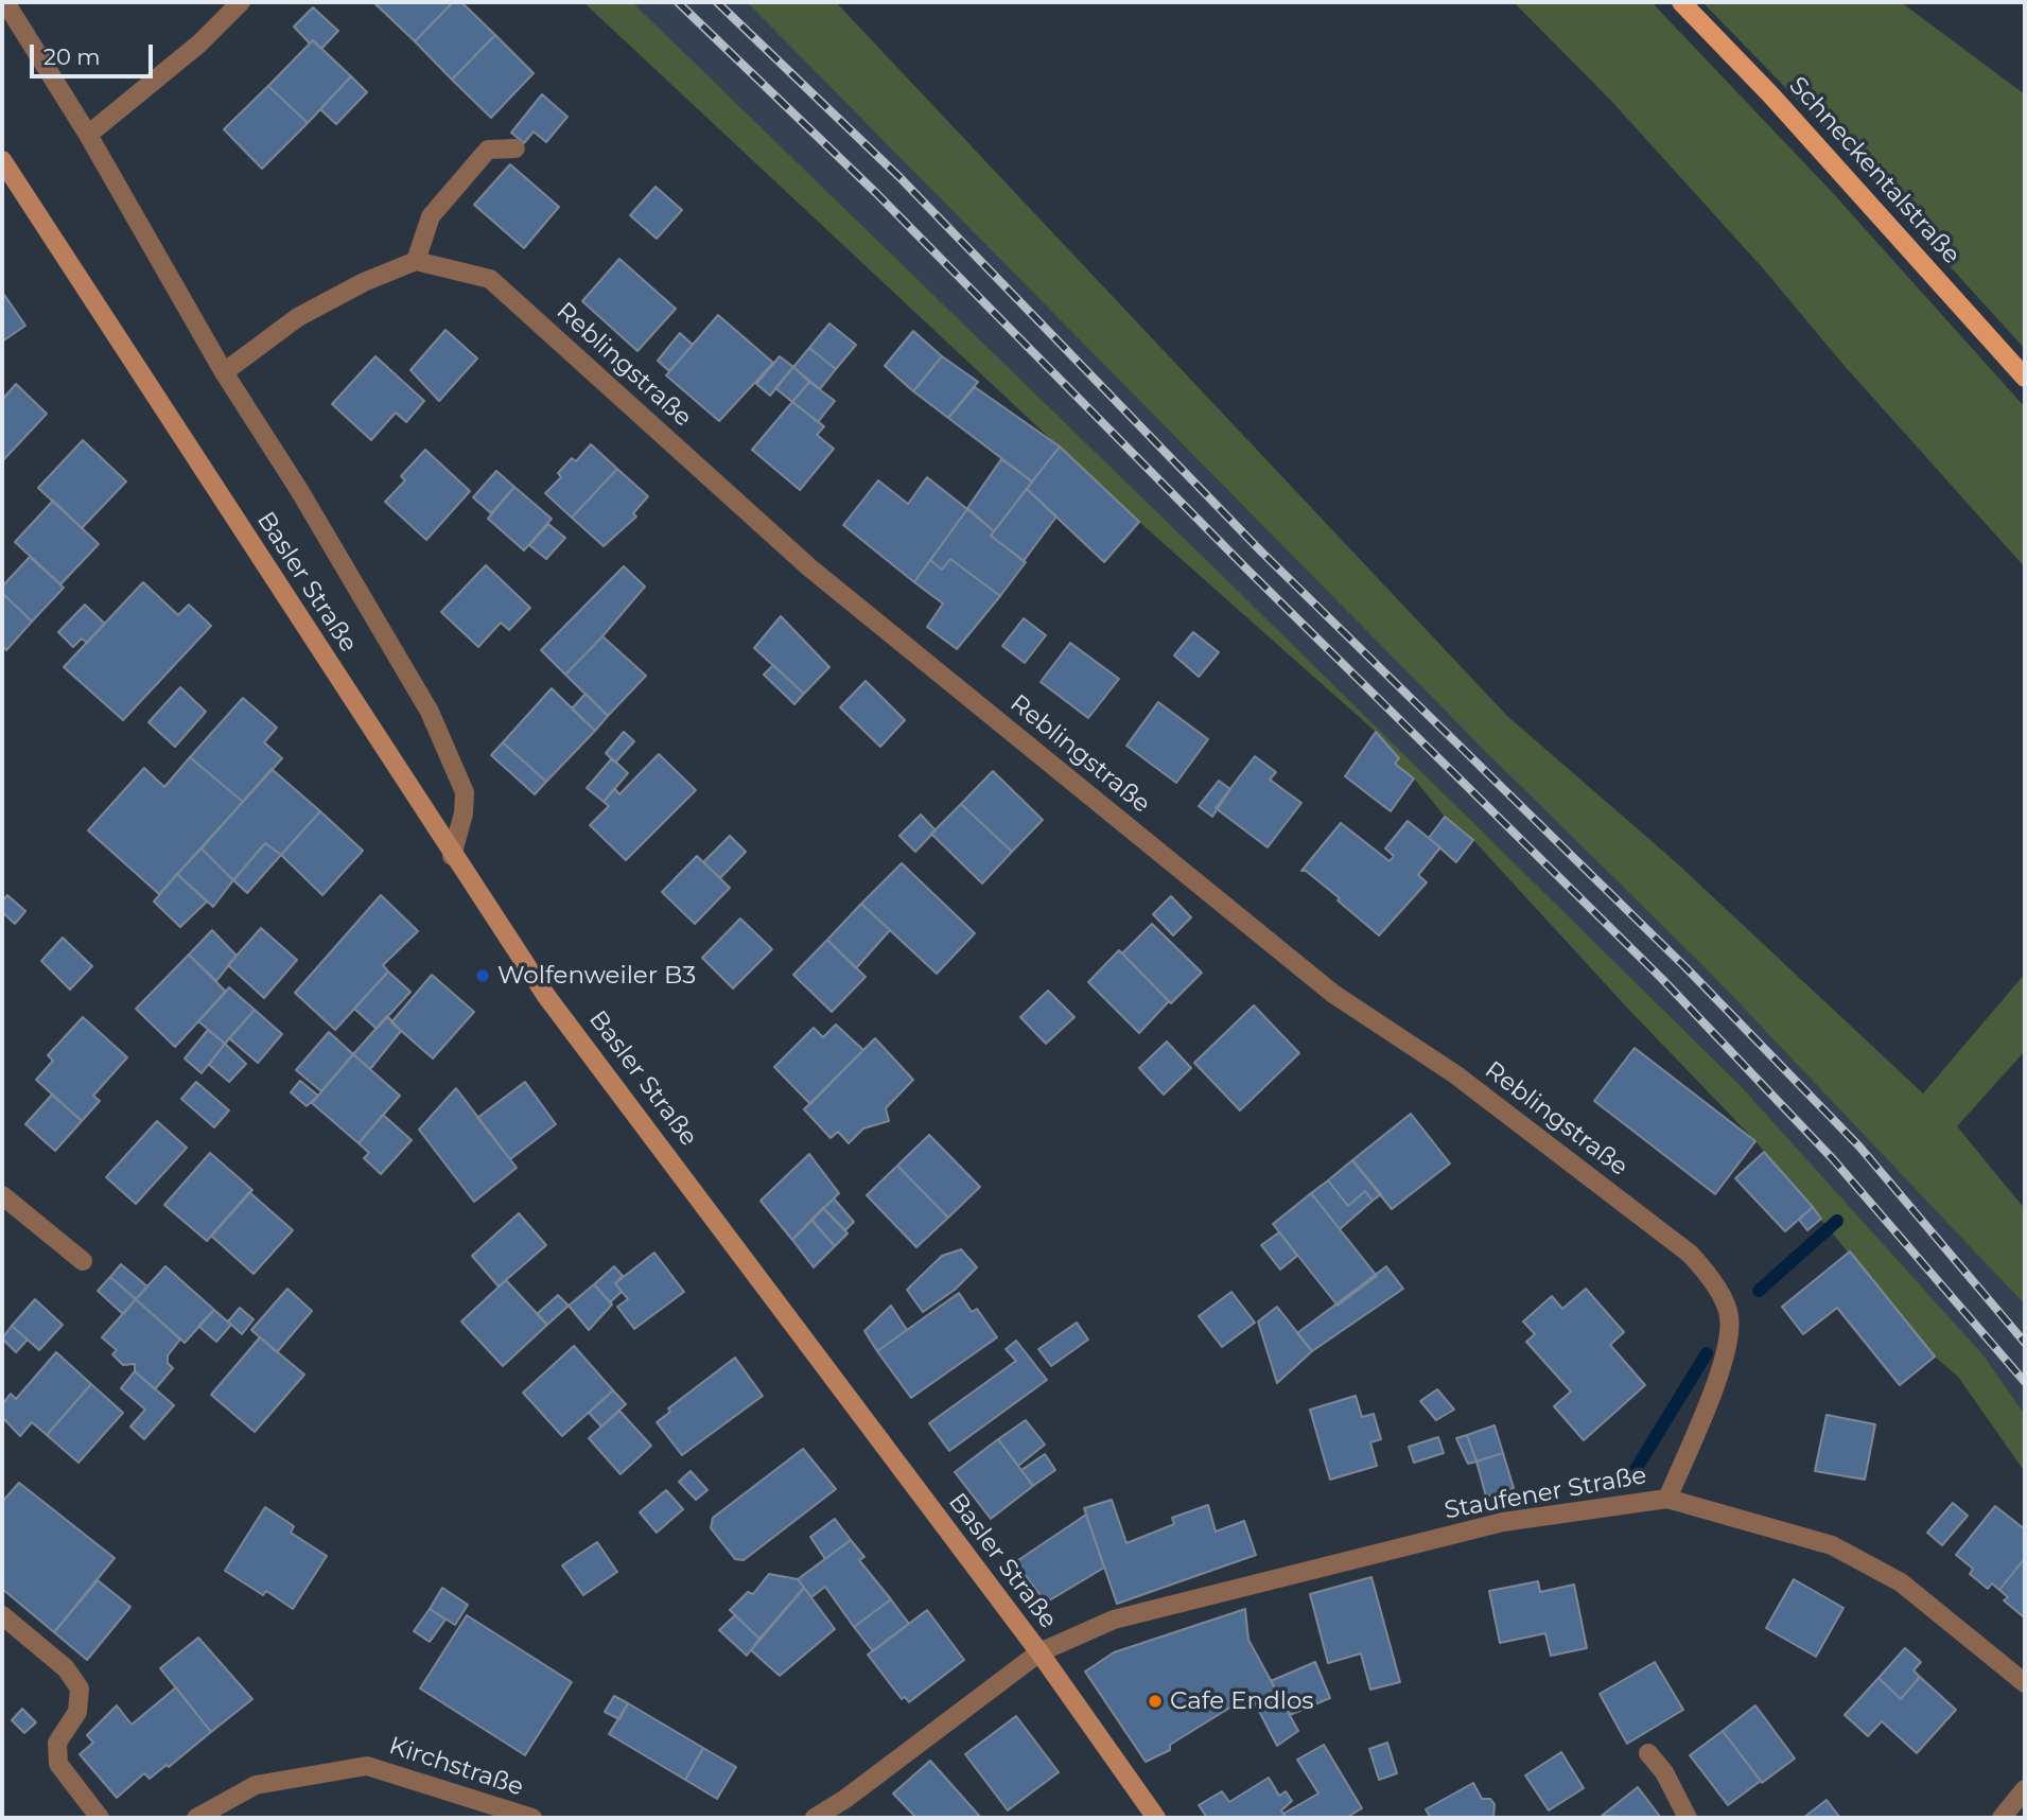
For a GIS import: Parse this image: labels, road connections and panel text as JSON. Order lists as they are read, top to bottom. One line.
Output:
{"streets":{"main road":["Schneckentalstraße","Basler Straße"],"street":["Reblingstraße","Staufener Straße","Kirchstraße"]},"crossings":[["Reblingstraße","Staufener Straße"],["Basler Straße","Staufener Straße"]],"places":["Wolfenweiler B3","Cafe Endlos"],"scale_bar":"20 m"}
